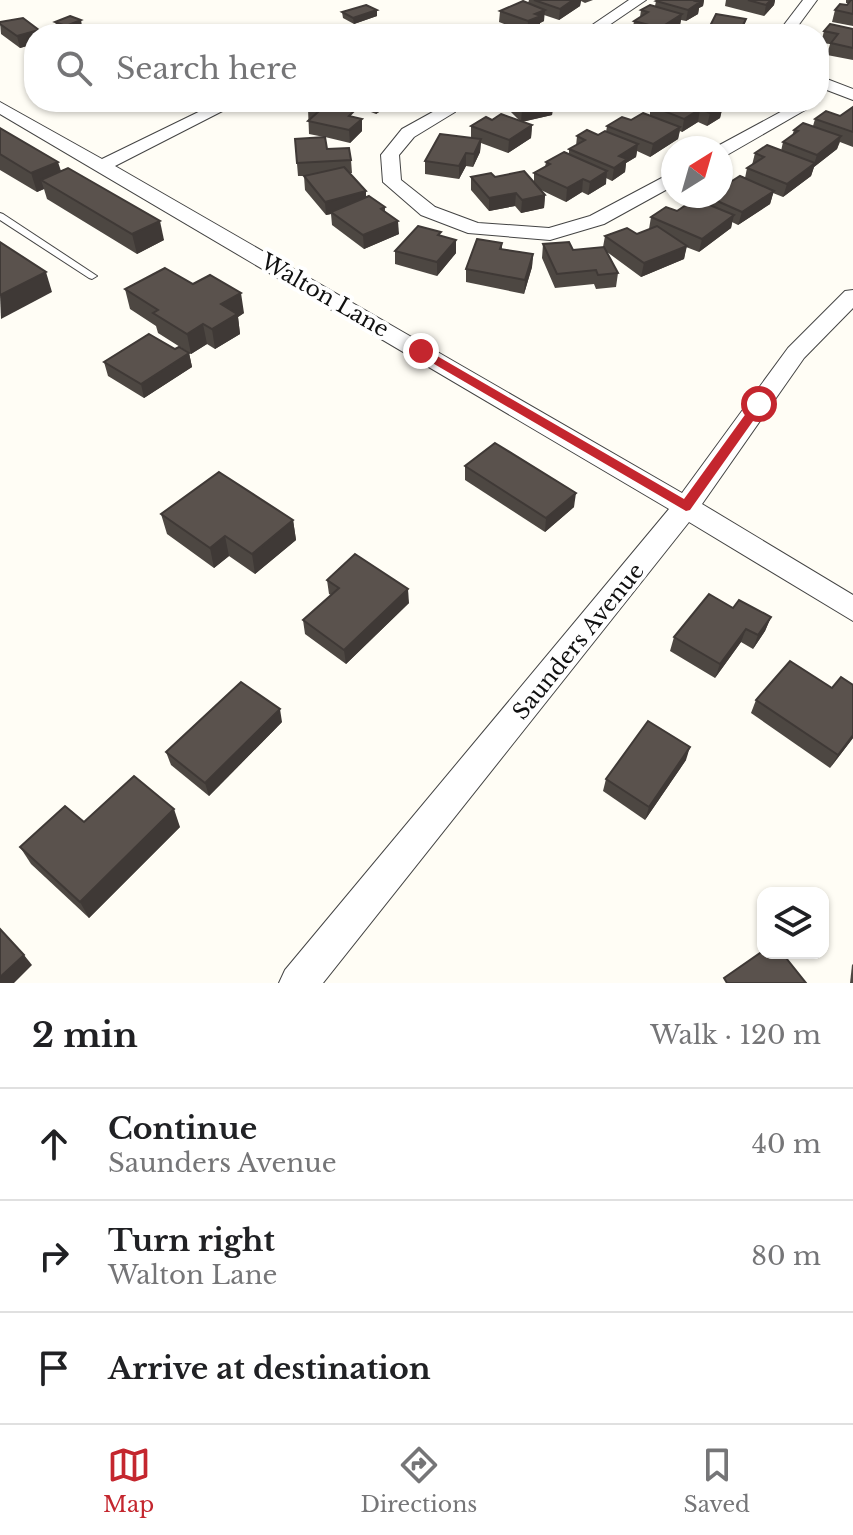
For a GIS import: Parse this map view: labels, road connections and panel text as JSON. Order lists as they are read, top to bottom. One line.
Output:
{"streets":{"street":["Walton Lane","Saunders Avenue"]},"crossings":[["Walton Lane","Saunders Avenue"]],"north":"top right","page":{"search":"Search here","heading":["2 min","Walk · 120 m"],"list":[["Continue","Saunders Avenue","40 m"],["Turn right","Walton Lane","80 m"],"Arrive at destination"],"nav":["Map","Directions","Saved"]}}
